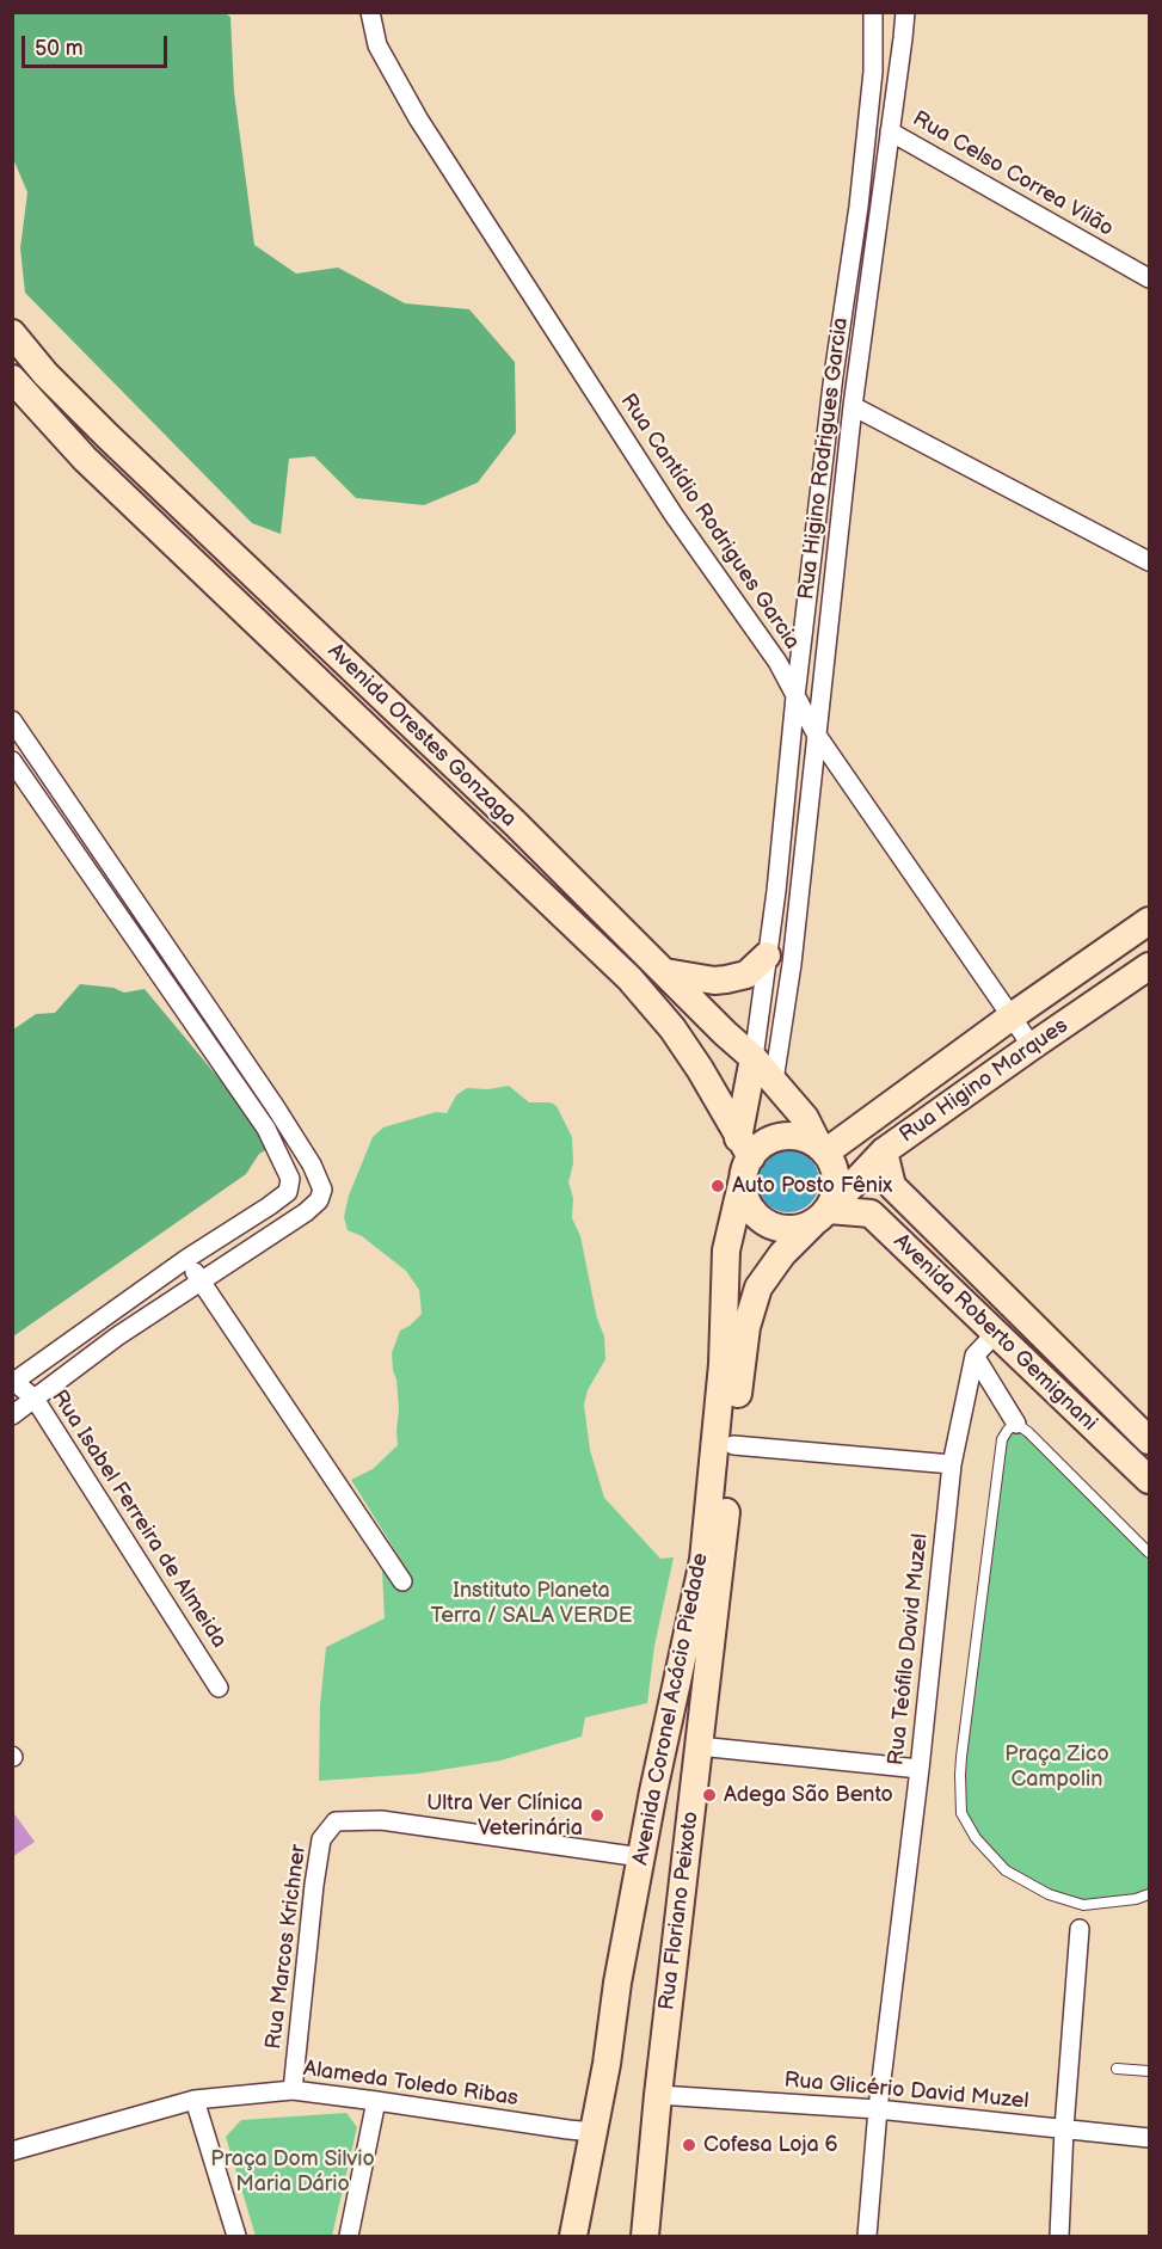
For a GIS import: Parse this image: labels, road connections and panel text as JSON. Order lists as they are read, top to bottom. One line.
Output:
{"streets":{"main road":["Avenida Orestes Gonzaga","Rua Higino Marques","Avenida Roberto Gemignani","Avenida Coronel Acácio Piedade","Rua Floriano Peixoto"],"street":["Rua Celso Correa Vilão","Rua Higino Rodrigues Garcia","Rua Cantídio Rodrigues Garcia","Rua Isabel Ferreira de Almeida","Rua Teófilo David Muzel","Rua Marcos Krichner","Alameda Toledo Ribas","Rua Glicério David Muzel"]},"crossings":[["Rua Celso Correa Vilão","Rua Higino Rodrigues Garcia"],["Rua Higino Rodrigues Garcia","Rua Cantídio Rodrigues Garcia"],["Rua Higino Rodrigues Garcia","Avenida Orestes Gonzaga"],["Rua Higino Rodrigues Garcia","Avenida Coronel Acácio Piedade"],["Rua Cantídio Rodrigues Garcia","Rua Higino Marques"],["Avenida Orestes Gonzaga","Rua Higino Marques"],["Avenida Orestes Gonzaga","Avenida Roberto Gemignani"],["Avenida Orestes Gonzaga","Avenida Coronel Acácio Piedade"],["Avenida Orestes Gonzaga","Rua Floriano Peixoto"],["Rua Higino Marques","Avenida Roberto Gemignani"],["Rua Higino Marques","Avenida Coronel Acácio Piedade"],["Rua Higino Marques","Rua Floriano Peixoto"],["Avenida Roberto Gemignani","Avenida Coronel Acácio Piedade"],["Avenida Roberto Gemignani","Rua Floriano Peixoto"],["Rua Teófilo David Muzel","Rua Glicério David Muzel"],["Avenida Coronel Acácio Piedade","Rua Floriano Peixoto"],["Avenida Coronel Acácio Piedade","Rua Marcos Krichner"],["Avenida Coronel Acácio Piedade","Alameda Toledo Ribas"],["Rua Floriano Peixoto","Rua Glicério David Muzel"],["Rua Marcos Krichner","Alameda Toledo Ribas"]],"parks":["Instituto Planeta Terra / SALA VERDE","Praça Zico Campolin","Praça Dom Silvio Maria Dário"],"places":["Auto Posto Fênix","Adega São Bento","Ultra Ver Clínica Veterinária","Cofesa Loja 6"],"scale_bar":"50 m"}
